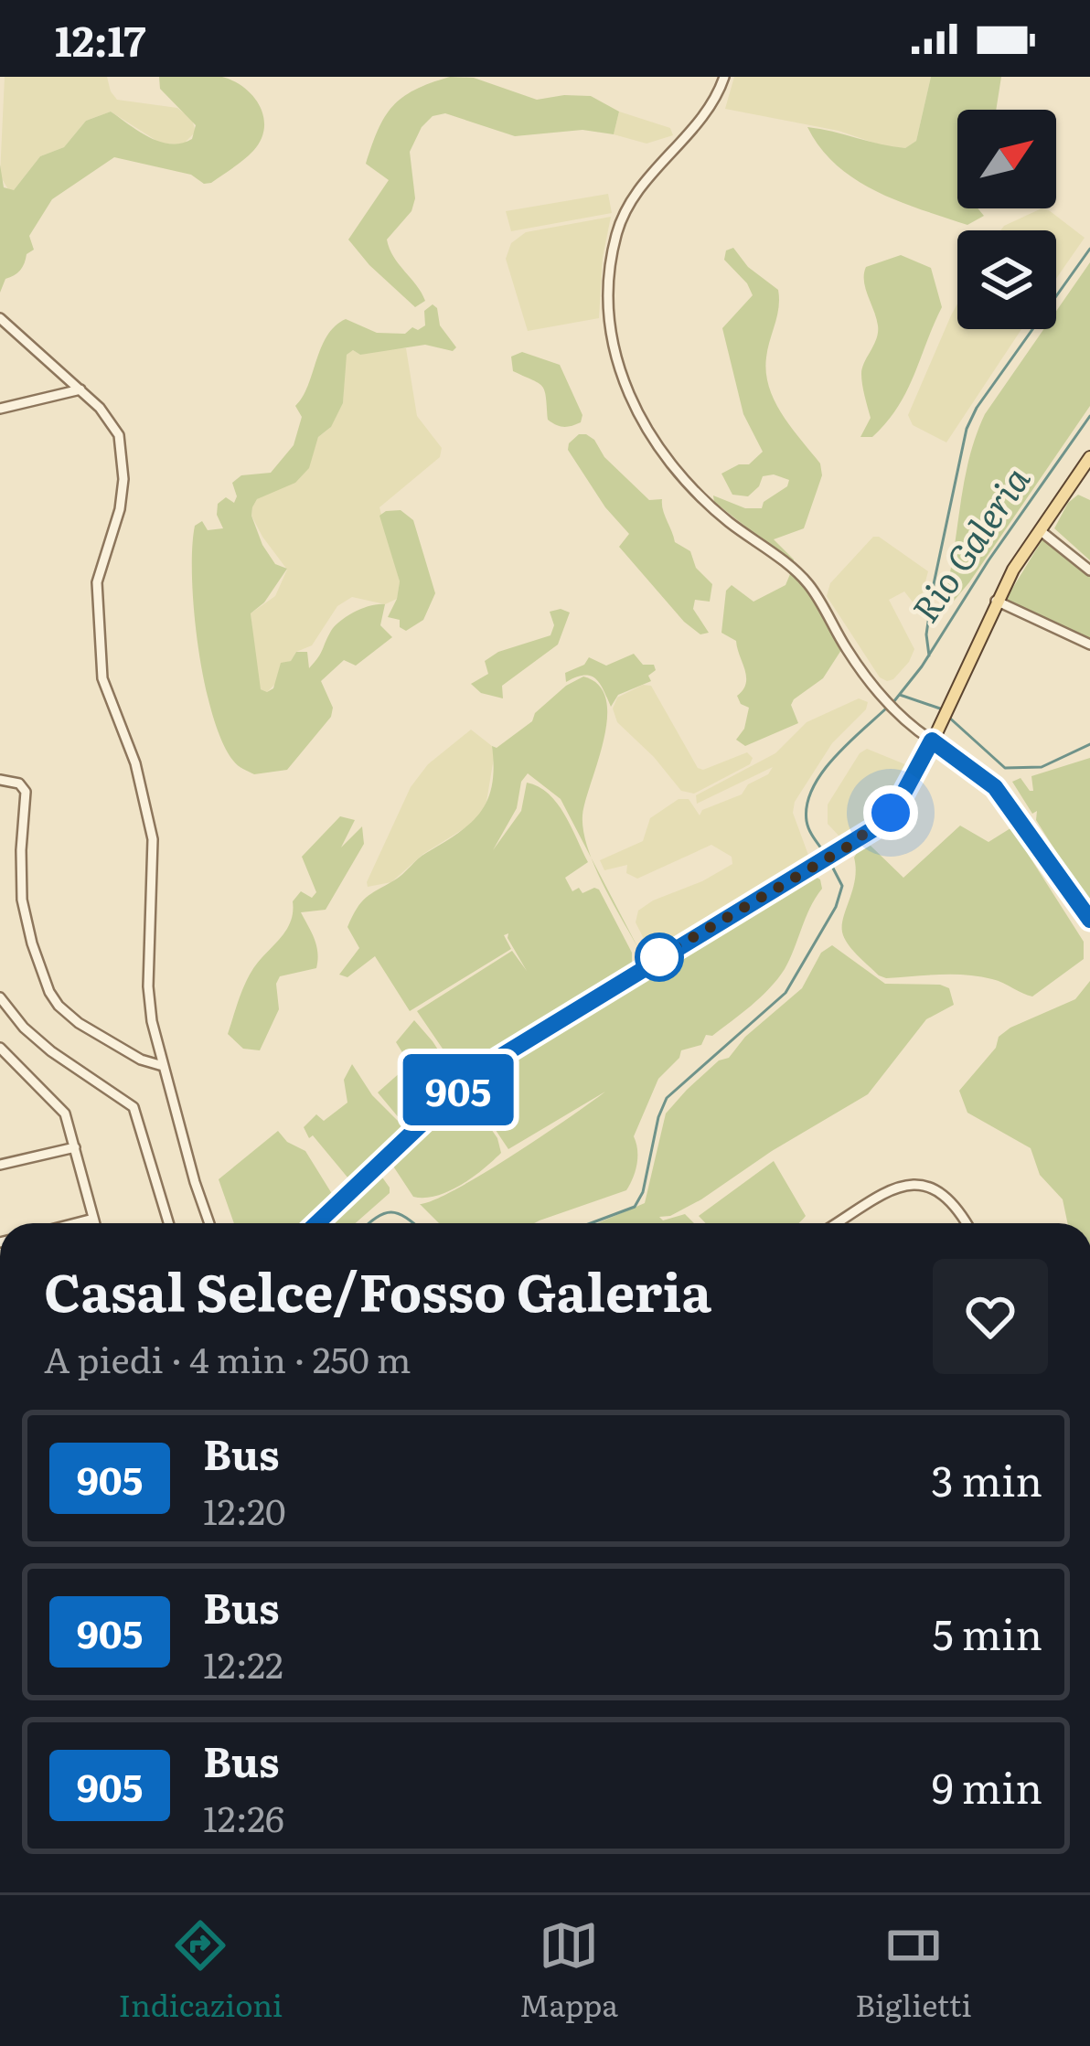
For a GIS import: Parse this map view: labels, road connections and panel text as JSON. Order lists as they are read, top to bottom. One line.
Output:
{"water":["Rio Galeria"],"lines":["bus line 905"],"north":"top right","page":{"status":"12:17","on_map":"905","heading":["Casal Selce/Fosso Galeria","A piedi · 4 min · 250 m"],"list":[{"mark":"905","name":"Bus","note":"12:20","value":"3 min"},{"mark":"905","name":"Bus","note":"12:22","value":"5 min"},{"mark":"905","name":"Bus","note":"12:26","value":"9 min"}],"tabs":["Indicazioni","Mappa","Biglietti"]}}
